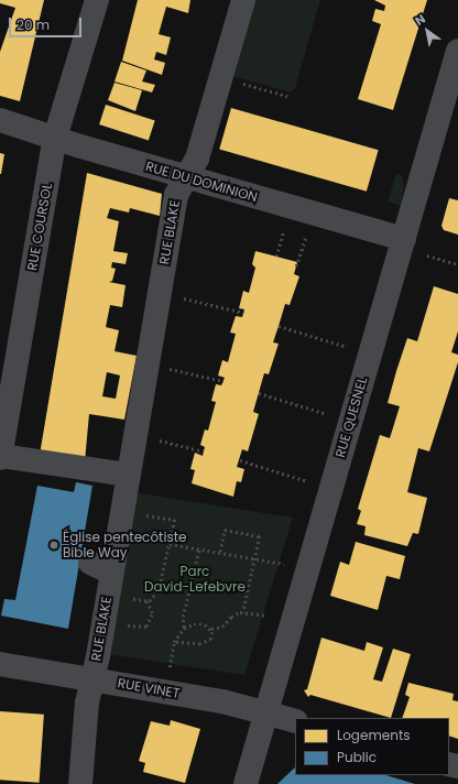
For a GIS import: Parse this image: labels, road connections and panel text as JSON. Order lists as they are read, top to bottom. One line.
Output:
{"streets":{"street":["RUE DU DOMINION","RUE COURSOL","RUE BLAKE","RUE QUESNEL","RUE VINET"]},"crossings":[["RUE DU DOMINION","RUE COURSOL"],["RUE DU DOMINION","RUE BLAKE"],["RUE DU DOMINION","RUE QUESNEL"],["RUE BLAKE","RUE VINET"],["RUE QUESNEL","RUE VINET"]],"parks":["Parc David-Lefebvre"],"places":["Église pentecôtiste Bible Way"],"legend":["Logements","Public"],"scale_bar":"20 m","north":"top left"}
